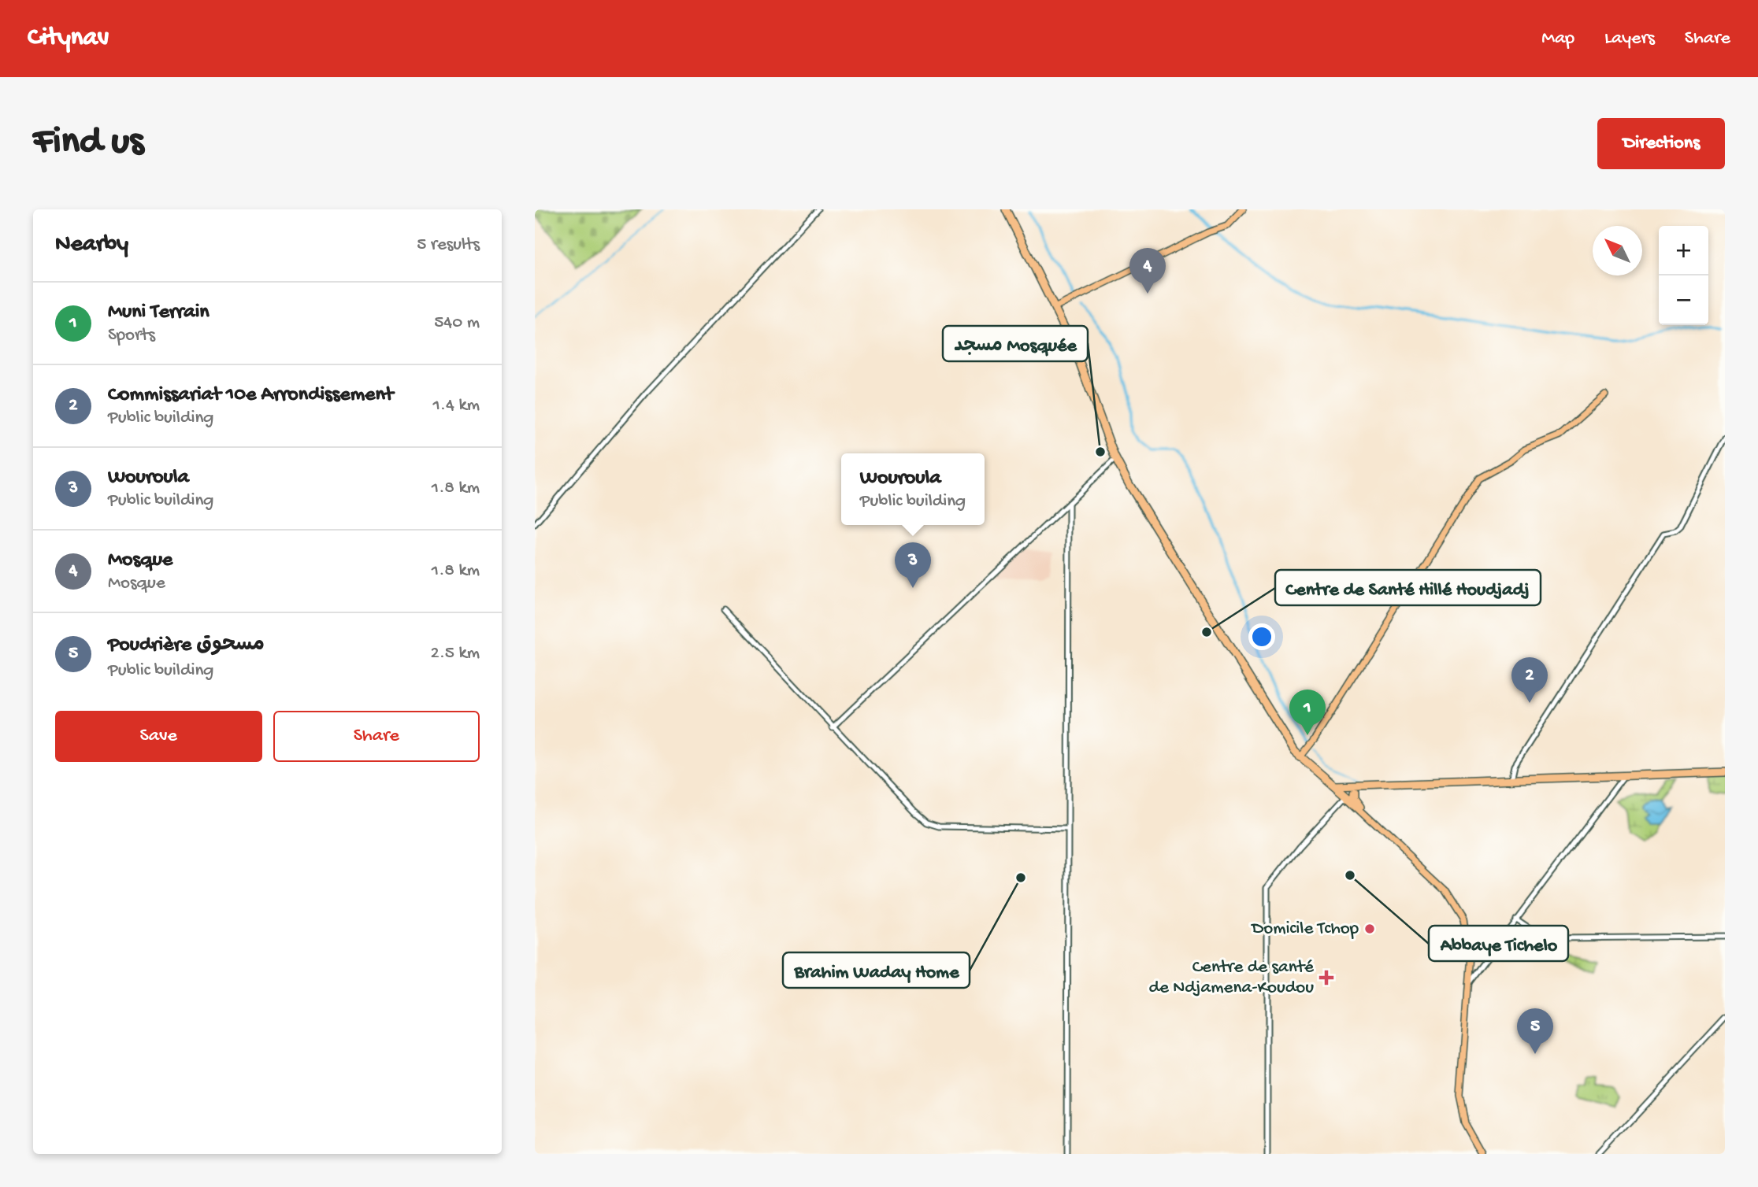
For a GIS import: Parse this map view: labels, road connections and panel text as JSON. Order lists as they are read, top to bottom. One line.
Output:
{"places":{"other":["مسجد Mosquée","Centre de Santé Hillé Houdjadj","Abbaye Tichelo","Brahim Waday Home","Domicile Tchop"],"health":["Centre de santé de Ndjamena-Koudou"]},"north":"top left","page":{"header":"Citynav","nav":["Map","Layers","Share"],"buttons":["Directions",["Save","Share"]],"title":"Find us","heading":["Nearby","5 results"],"map_buttons":["+","−"],"pins":["4","3","2","1","5"],"list":[{"mark":"1","name":"Muni Terrain","note":"Sports","value":"540 m"},{"mark":"2","name":"Commissariat 10e Arrondissement","note":"Public building","value":"1.4 km"},{"mark":"3","name":"Wouroula","note":"Public building","value":"1.8 km"},{"mark":"4","name":"Mosque","note":"Mosque","value":"1.8 km"},{"mark":"5","name":"Poudrière مسحوق","note":"Public building","value":"2.5 km"}],"popup":["Wouroula","Public building"]}}
